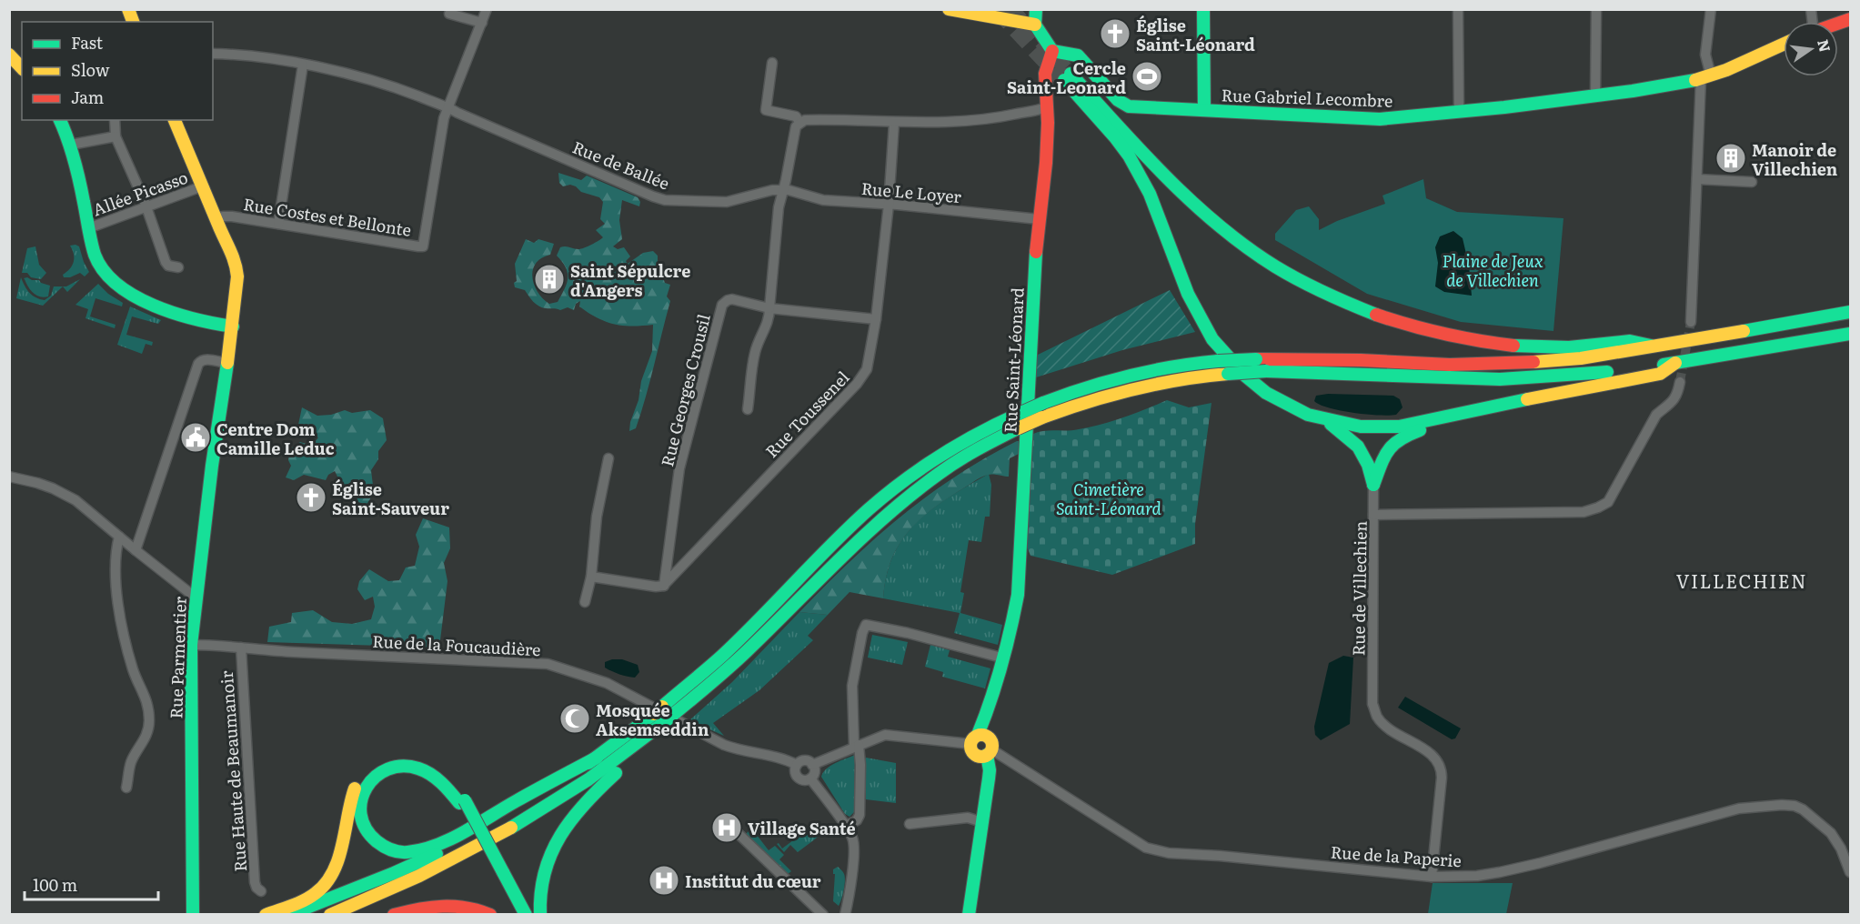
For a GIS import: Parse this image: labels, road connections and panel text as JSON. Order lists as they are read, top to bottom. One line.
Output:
{"streets":{"main road":["Rue Gabriel Lecombre","Rue Saint-Léonard","Rue Parmentier"],"street":["Rue de Ballée","Rue Le Loyer","Allée Picasso","Rue Costes et Bellonte","Rue Georges Crousil","Rue Toussenel","Rue de Villechien","Rue de la Foucaudière","Rue Haute de Beaumanoir","Rue de la Paperie"]},"crossings":[["Rue Gabriel Lecombre","Rue Saint-Léonard"],["Rue de Ballée","Rue Le Loyer"],["Rue de Ballée","Rue Costes et Bellonte"],["Rue Le Loyer","Rue Saint-Léonard"],["Rue Le Loyer","Rue Toussenel"],["Allée Picasso","Rue Parmentier"],["Rue Costes et Bellonte","Rue Parmentier"],["Rue Saint-Léonard","Rue de la Foucaudière"],["Rue Georges Crousil","Rue Toussenel"],["Rue de Villechien","Rue de la Paperie"],["Rue de la Foucaudière","Rue Parmentier"],["Rue de la Foucaudière","Rue Haute de Beaumanoir"]],"districts":["VILLECHIEN"],"parks":["Plaine de Jeux de Villechien","Cimetière Saint-Léonard"],"places":{"church":["Église Saint-Léonard","Église Saint-Sauveur"],"sports":["Cercle Saint-Leonard"],"building":["Manoir de Villechien","Saint Sépulcre d'Angers"],"public building":["Centre Dom Camille Leduc"],"mosque":["Mosquée Aksemseddin"],"hospital":["Village Santé","Institut du cœur"]},"legend":["Fast","Slow","Jam"],"scale_bar":"100 m","north":"right"}
